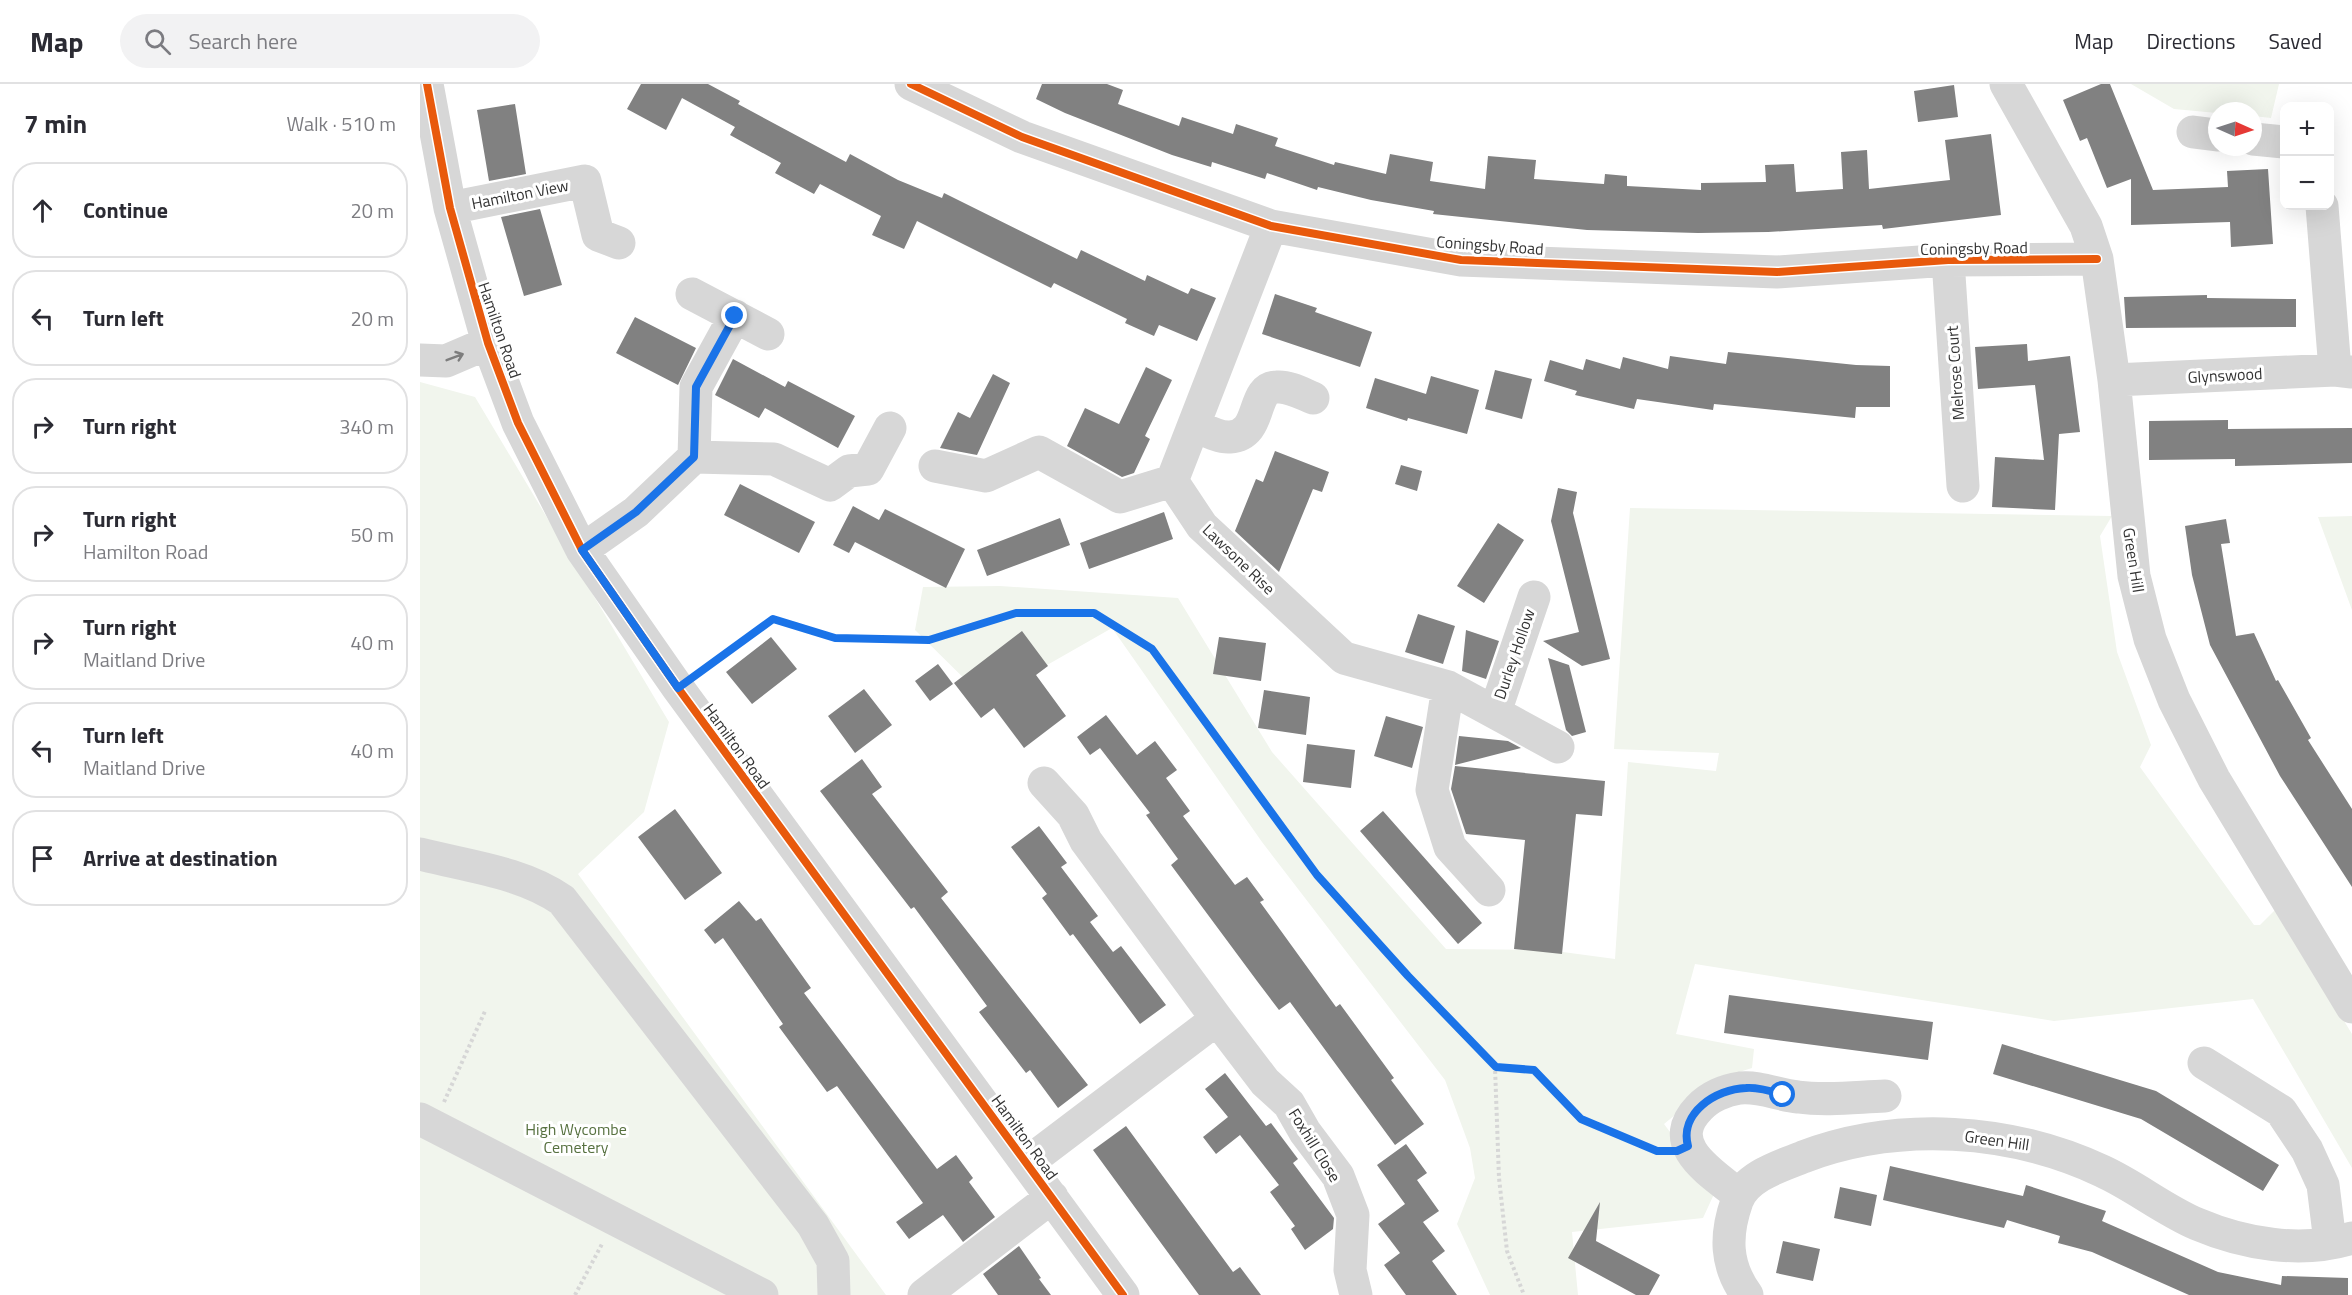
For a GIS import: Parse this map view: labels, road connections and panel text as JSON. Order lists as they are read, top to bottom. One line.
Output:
{"streets":{"street":["Hamilton View","Coningsby Road","Hamilton Road","Melrose Court","Glynswood","Lawsone Rise","Green Hill","Durley Hollow","Foxhill Close"]},"crossings":[["Hamilton View","Hamilton Road"],["Coningsby Road","Melrose Court"],["Coningsby Road","Green Hill"],["Glynswood","Green Hill"],["Lawsone Rise","Durley Hollow"]],"parks":["High Wycombe Cemetery"],"north":"right","page":{"header":"Map","search":"Search here","nav":["Map","Directions","Saved"],"heading":["7 min","Walk · 510 m"],"map_buttons":["+","−"],"list":[["Continue","20 m"],["Turn left","20 m"],["Turn right","340 m"],["Turn right","Hamilton Road","50 m"],["Turn right","Maitland Drive","40 m"],["Turn left","Maitland Drive","40 m"],"Arrive at destination"]}}
